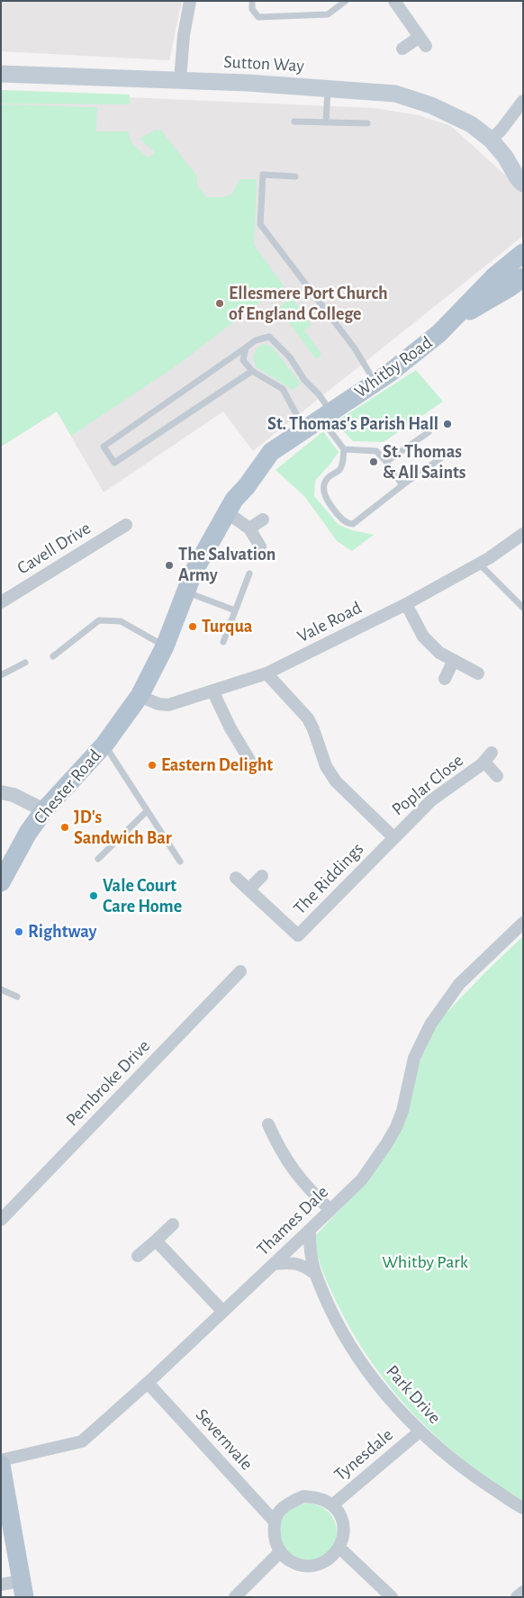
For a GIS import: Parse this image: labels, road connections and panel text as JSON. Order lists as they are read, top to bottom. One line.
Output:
{"streets":{"main road":["Sutton Way","Whitby Road","Chester Road"],"street":["Cavell Drive","Vale Road","Poplar Close","The Riddings","Pembroke Drive","Thames Dale","Park Drive","Severnvale","Tynesdale"]},"crossings":[["Whitby Road","Vale Road"],["Whitby Road","Chester Road"],["Vale Road","Chester Road"],["Poplar Close","The Riddings"],["Thames Dale","Park Drive"],["Thames Dale","Severnvale"],["Park Drive","Tynesdale"],["Severnvale","Tynesdale"]],"parks":["Whitby Park"],"places":["Ellesmere Port Church of England College","St. Thomas's Parish Hall","St. Thomas & All Saints","The Salvation Army","Turqua","Eastern Delight","JD's Sandwich Bar","Vale Court Care Home","Rightway"]}
